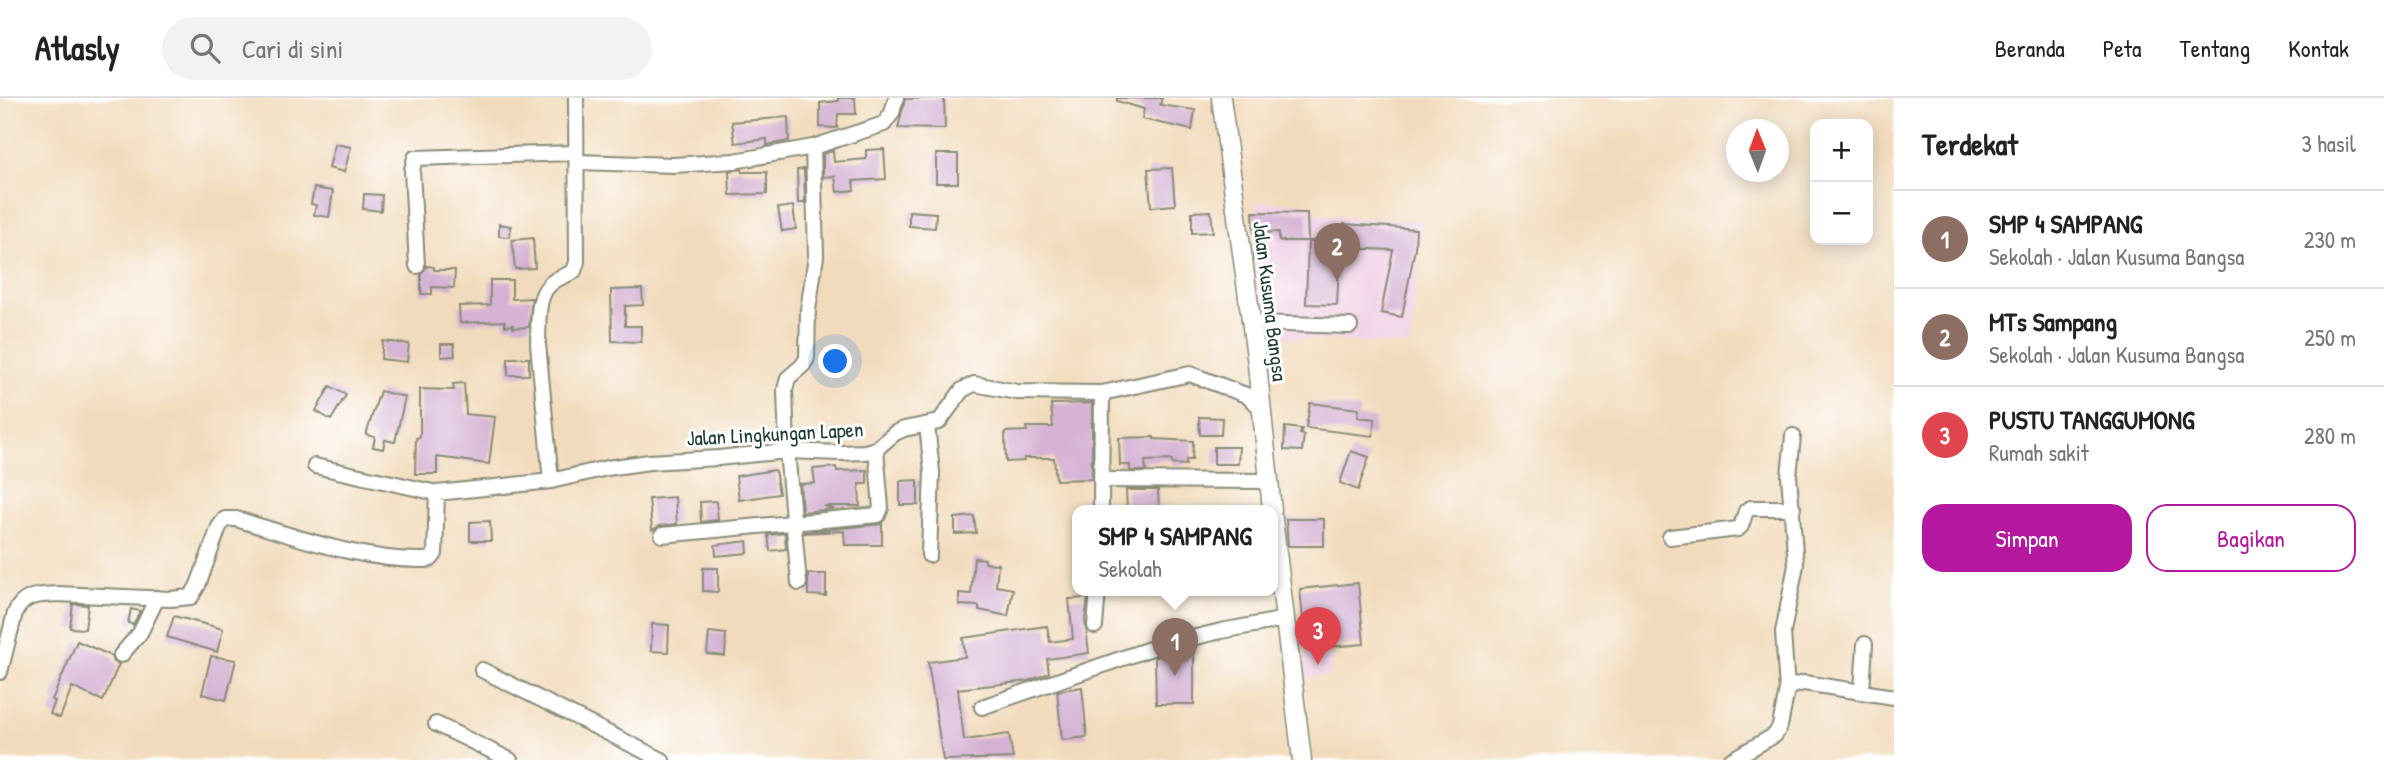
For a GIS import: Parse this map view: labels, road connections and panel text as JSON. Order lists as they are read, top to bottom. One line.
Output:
{"streets":{"main road":["Jalan Kusuma Bangsa"],"street":["Jalan Lingkungan Lapen"]},"crossings":[["Jalan Kusuma Bangsa","Jalan Lingkungan Lapen"]],"north":"top","page":{"header":"Atlasly","search":"Cari di sini","nav":["Beranda","Peta","Tentang","Kontak"],"heading":["Terdekat","3 hasil"],"map_buttons":["+","−"],"list":[{"mark":"1","name":"SMP 4 SAMPANG","note":"Sekolah · Jalan Kusuma Bangsa","value":"230 m"},{"mark":"2","name":"MTs Sampang","note":"Sekolah · Jalan Kusuma Bangsa","value":"250 m"},{"mark":"3","name":"PUSTU TANGGUMONG","note":"Rumah sakit","value":"280 m"}],"pins":["2","3","1"],"buttons":["Simpan","Bagikan"],"popup":["SMP 4 SAMPANG","Sekolah"]}}
